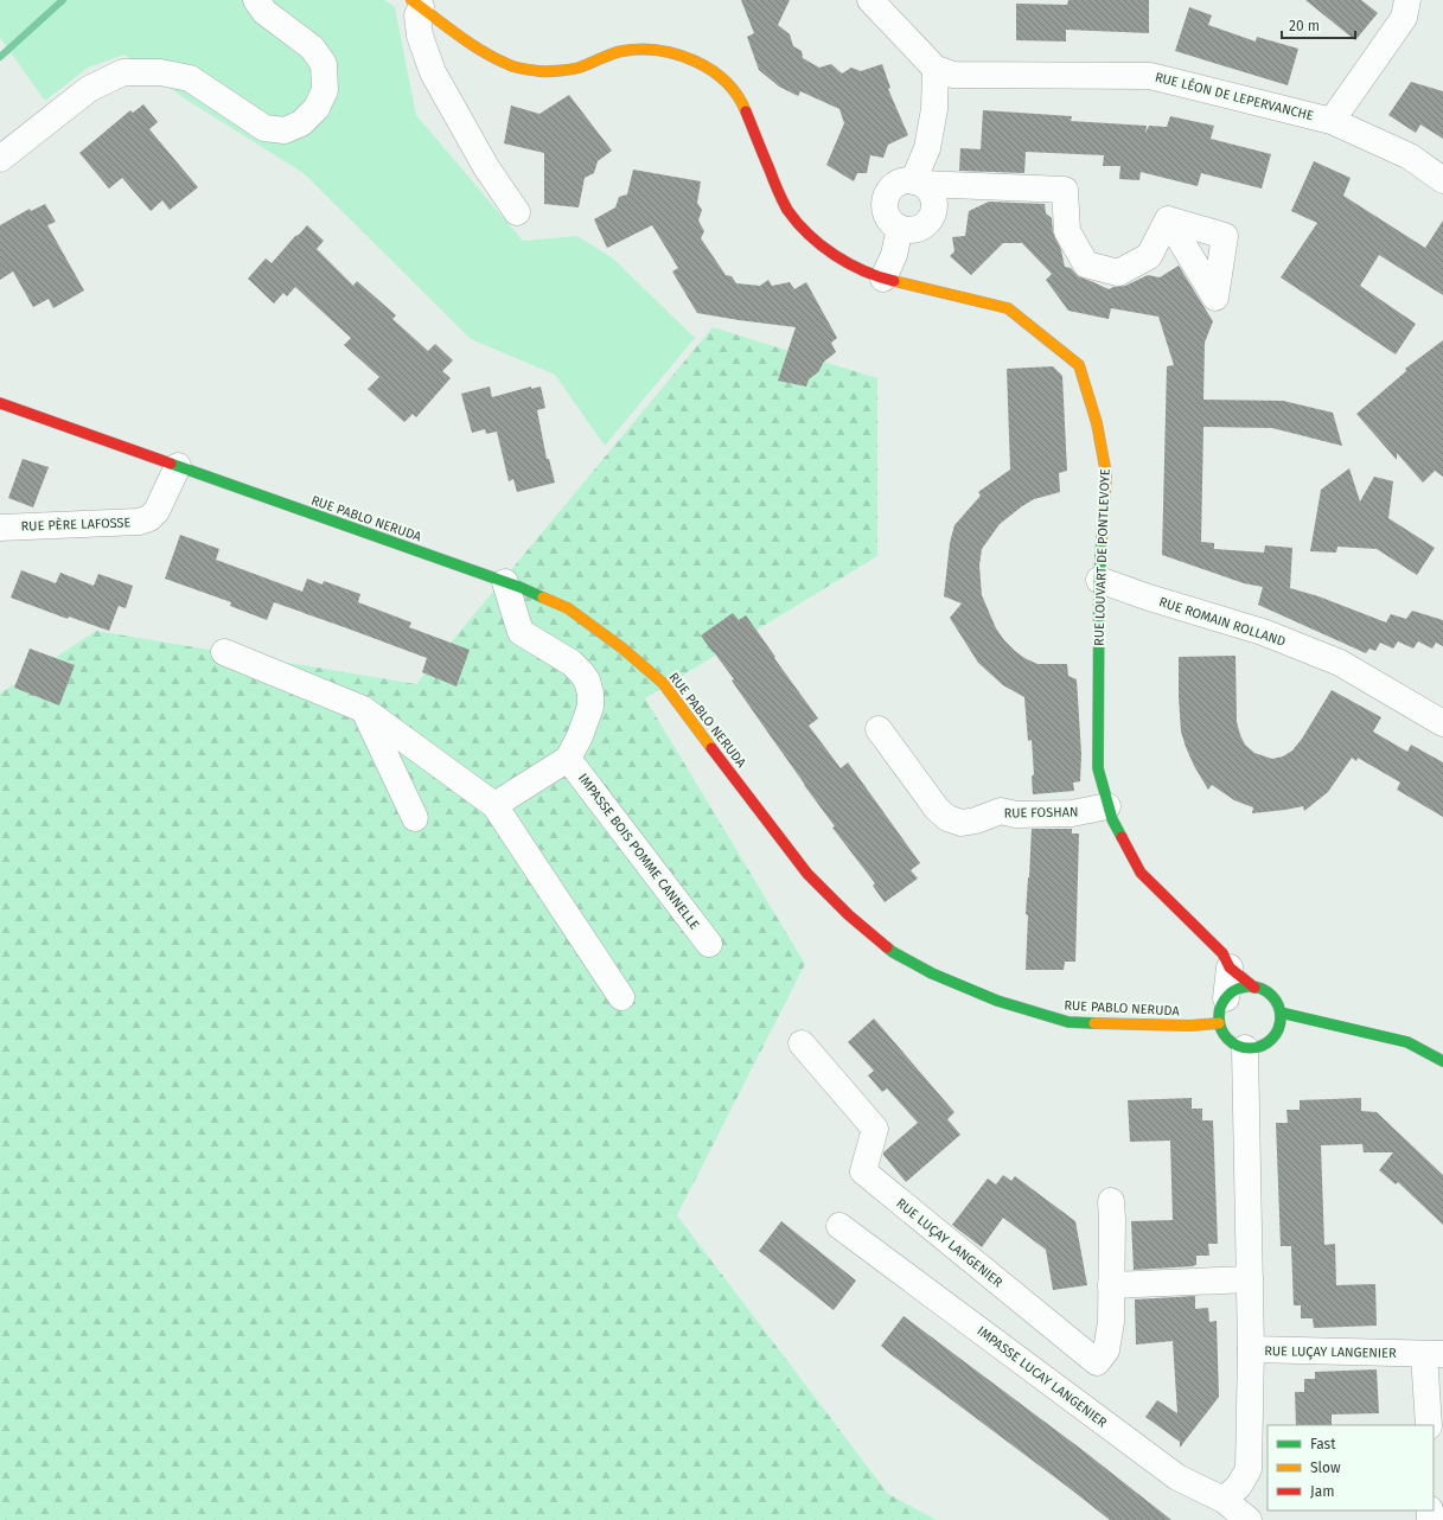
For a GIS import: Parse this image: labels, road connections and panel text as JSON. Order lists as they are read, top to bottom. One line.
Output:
{"streets":{"main road":["RUE PABLO NERUDA","RUE LOUVART DE PONTLEVOYE"],"street":["RUE LÉON DE LEPERVANCHE","RUE PÈRE LAFOSSE","RUE ROMAIN ROLLAND","RUE FOSHAN","IMPASSE BOIS POMME CANNELLE","RUE LUÇAY LANGENIER","IMPASSE LUCAY LANGENIER"]},"crossings":[["RUE PABLO NERUDA","RUE PÈRE LAFOSSE"],["RUE PABLO NERUDA","RUE LOUVART DE PONTLEVOYE"],["RUE PABLO NERUDA","RUE LUÇAY LANGENIER"],["RUE LOUVART DE PONTLEVOYE","RUE ROMAIN ROLLAND"],["RUE LOUVART DE PONTLEVOYE","RUE FOSHAN"],["RUE LOUVART DE PONTLEVOYE","RUE LUÇAY LANGENIER"]],"legend":["Fast","Slow","Jam"],"scale_bar":"20 m"}
